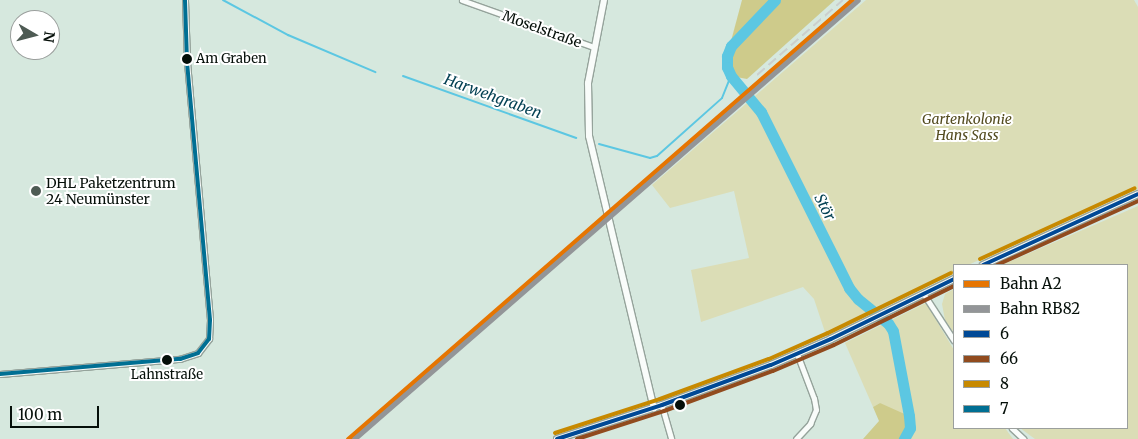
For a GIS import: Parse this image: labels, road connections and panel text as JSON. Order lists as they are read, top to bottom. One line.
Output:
{"streets":{"street":["Moselstraße"]},"water":["Harwehgraben","Stör"],"parks":["Gartenkolonie Hans Sass"],"places":["Am Graben","DHL Paketzentrum 24 Neumünster","Lahnstraße"],"lines":["rail line A2","rail line RB82","transit line 7","transit line 8","transit line 6","transit line 66"],"legend":["Bahn A2","Bahn RB82","6","66","8","7"],"scale_bar":"100 m","north":"right"}
